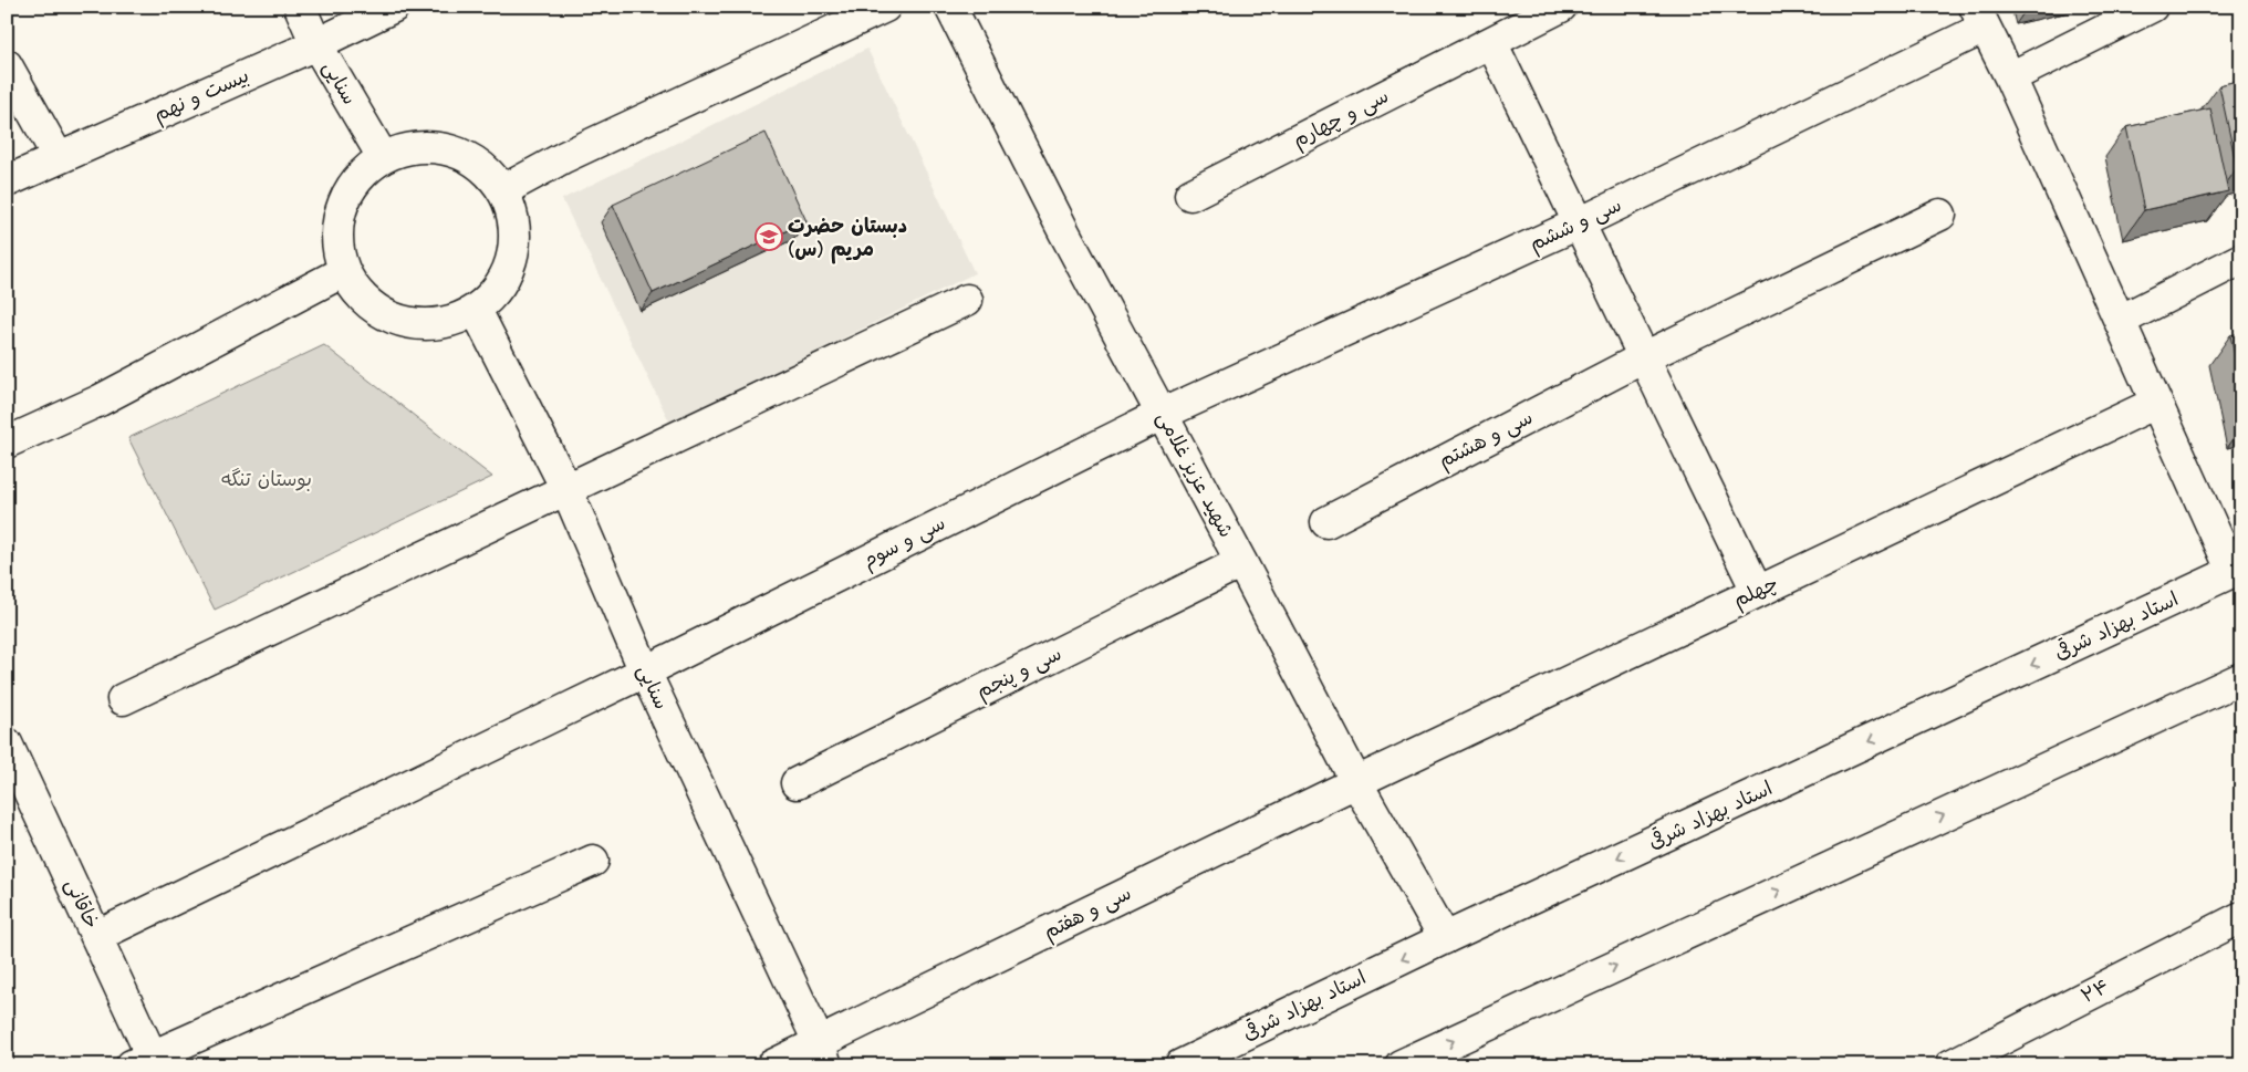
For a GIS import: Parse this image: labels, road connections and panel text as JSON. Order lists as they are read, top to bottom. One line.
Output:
{"streets":{"street":["سنایی","بیست و نهم","سی و چهارم","سی و ششم","سی و هشتم","شهید عزیز غلامی","سی و سوم","چهلم","استاد بهزاد شرقی","سی و پنجم","خاقانی","سی و هفتم","۲۴"]},"crossings":[["سنایی","بیست و نهم"],["سنایی","سی و سوم"],["سنایی","سی و هفتم"],["سی و ششم","شهید عزیز غلامی"],["سی و ششم","سی و سوم"],["شهید عزیز غلامی","سی و سوم"],["شهید عزیز غلامی","چهلم"],["شهید عزیز غلامی","استاد بهزاد شرقی"],["شهید عزیز غلامی","سی و پنجم"],["شهید عزیز غلامی","سی و هفتم"],["سی و سوم","خاقانی"],["چهلم","سی و هفتم"]],"parks":["بوستان تنگه"],"places":{"school or university":["دبستان حضرت مریم (س)"]}}
